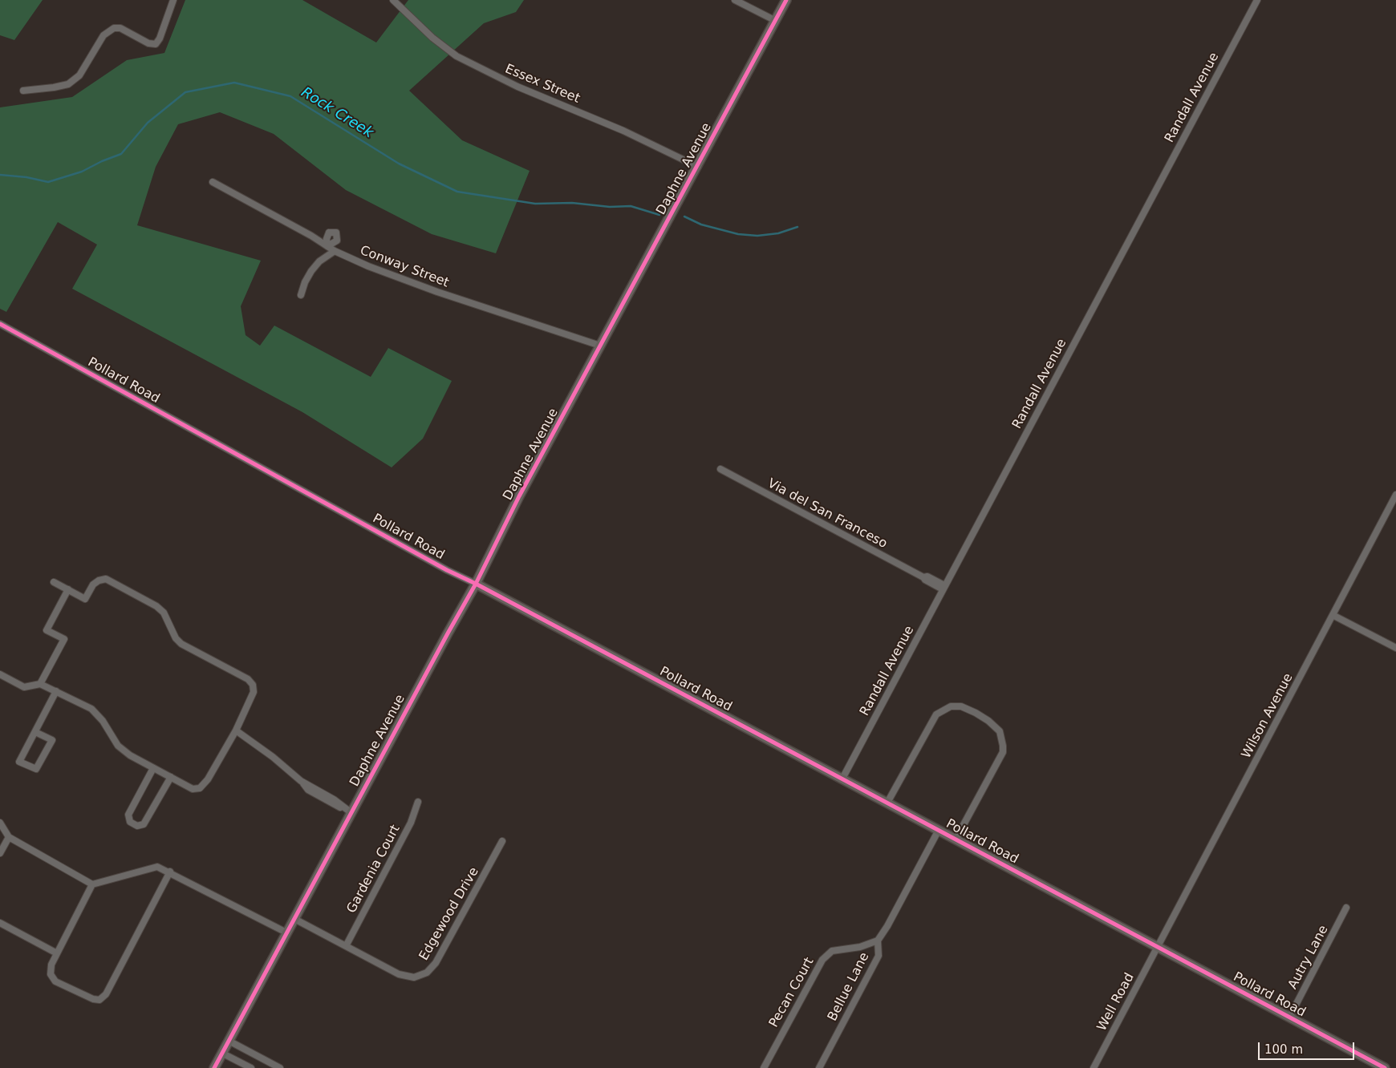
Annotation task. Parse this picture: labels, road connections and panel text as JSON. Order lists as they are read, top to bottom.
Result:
{
  "streets": {
    "street": [
      "Essex Street",
      "Randall Avenue",
      "Daphne Avenue",
      "Conway Street",
      "Pollard Road",
      "Via del San Franceso",
      "Wilson Avenue",
      "Gardenia Court",
      "Edgewood Drive",
      "Autry Lane",
      "Bellue Lane",
      "Pecan Court",
      "Well Road"
    ]
  },
  "crossings": [
    ["Essex Street", "Daphne Avenue"],
    ["Randall Avenue", "Pollard Road"],
    ["Randall Avenue", "Via del San Franceso"],
    ["Daphne Avenue", "Conway Street"],
    ["Daphne Avenue", "Pollard Road"],
    ["Daphne Avenue", "Edgewood Drive"],
    ["Pollard Road", "Wilson Avenue"],
    ["Pollard Road", "Autry Lane"],
    ["Pollard Road", "Bellue Lane"],
    ["Pollard Road", "Well Road"],
    ["Wilson Avenue", "Well Road"],
    ["Gardenia Court", "Edgewood Drive"],
    ["Bellue Lane", "Pecan Court"]
  ],
  "water": ["Rock Creek"],
  "scale_bar": "100 m"
}
